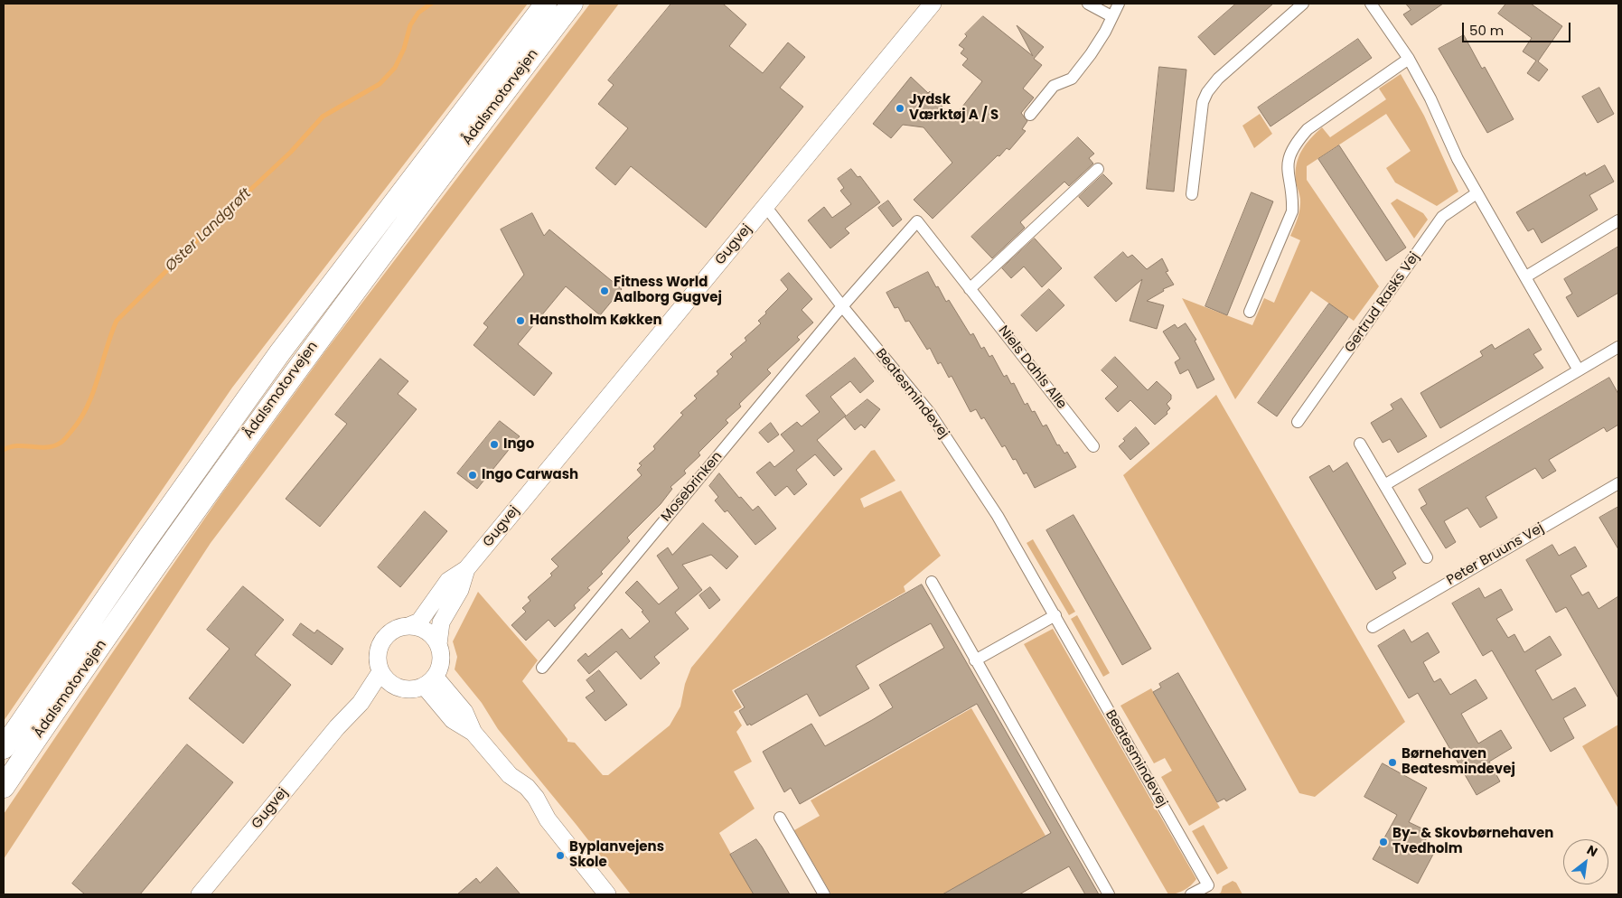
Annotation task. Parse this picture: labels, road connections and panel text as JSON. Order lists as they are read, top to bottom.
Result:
{
  "streets": {
    "highway": ["Ådalsmotorvejen"],
    "street": [
      "Gugvej",
      "Gertrud Rasks Vej",
      "Niels Dahls Alle",
      "Beatesmindevej",
      "Mosebrinken",
      "Peter Bruuns Vej"
    ]
  },
  "crossings": [
    ["Gugvej", "Beatesmindevej"],
    ["Niels Dahls Alle", "Beatesmindevej"],
    ["Niels Dahls Alle", "Mosebrinken"],
    ["Beatesmindevej", "Mosebrinken"]
  ],
  "water": ["Øster Landgrøft"],
  "places": [
    "Jydsk Værktøj A / S",
    "Fitness World Aalborg Gugvej",
    "Hanstholm Køkken",
    "Ingo",
    "Ingo Carwash",
    "Børnehaven Beatesmindevej",
    "By- & Skovbørnehaven Tvedholm",
    "Byplanvejens Skole"
  ],
  "scale_bar": "50 m",
  "north": "top right"
}
